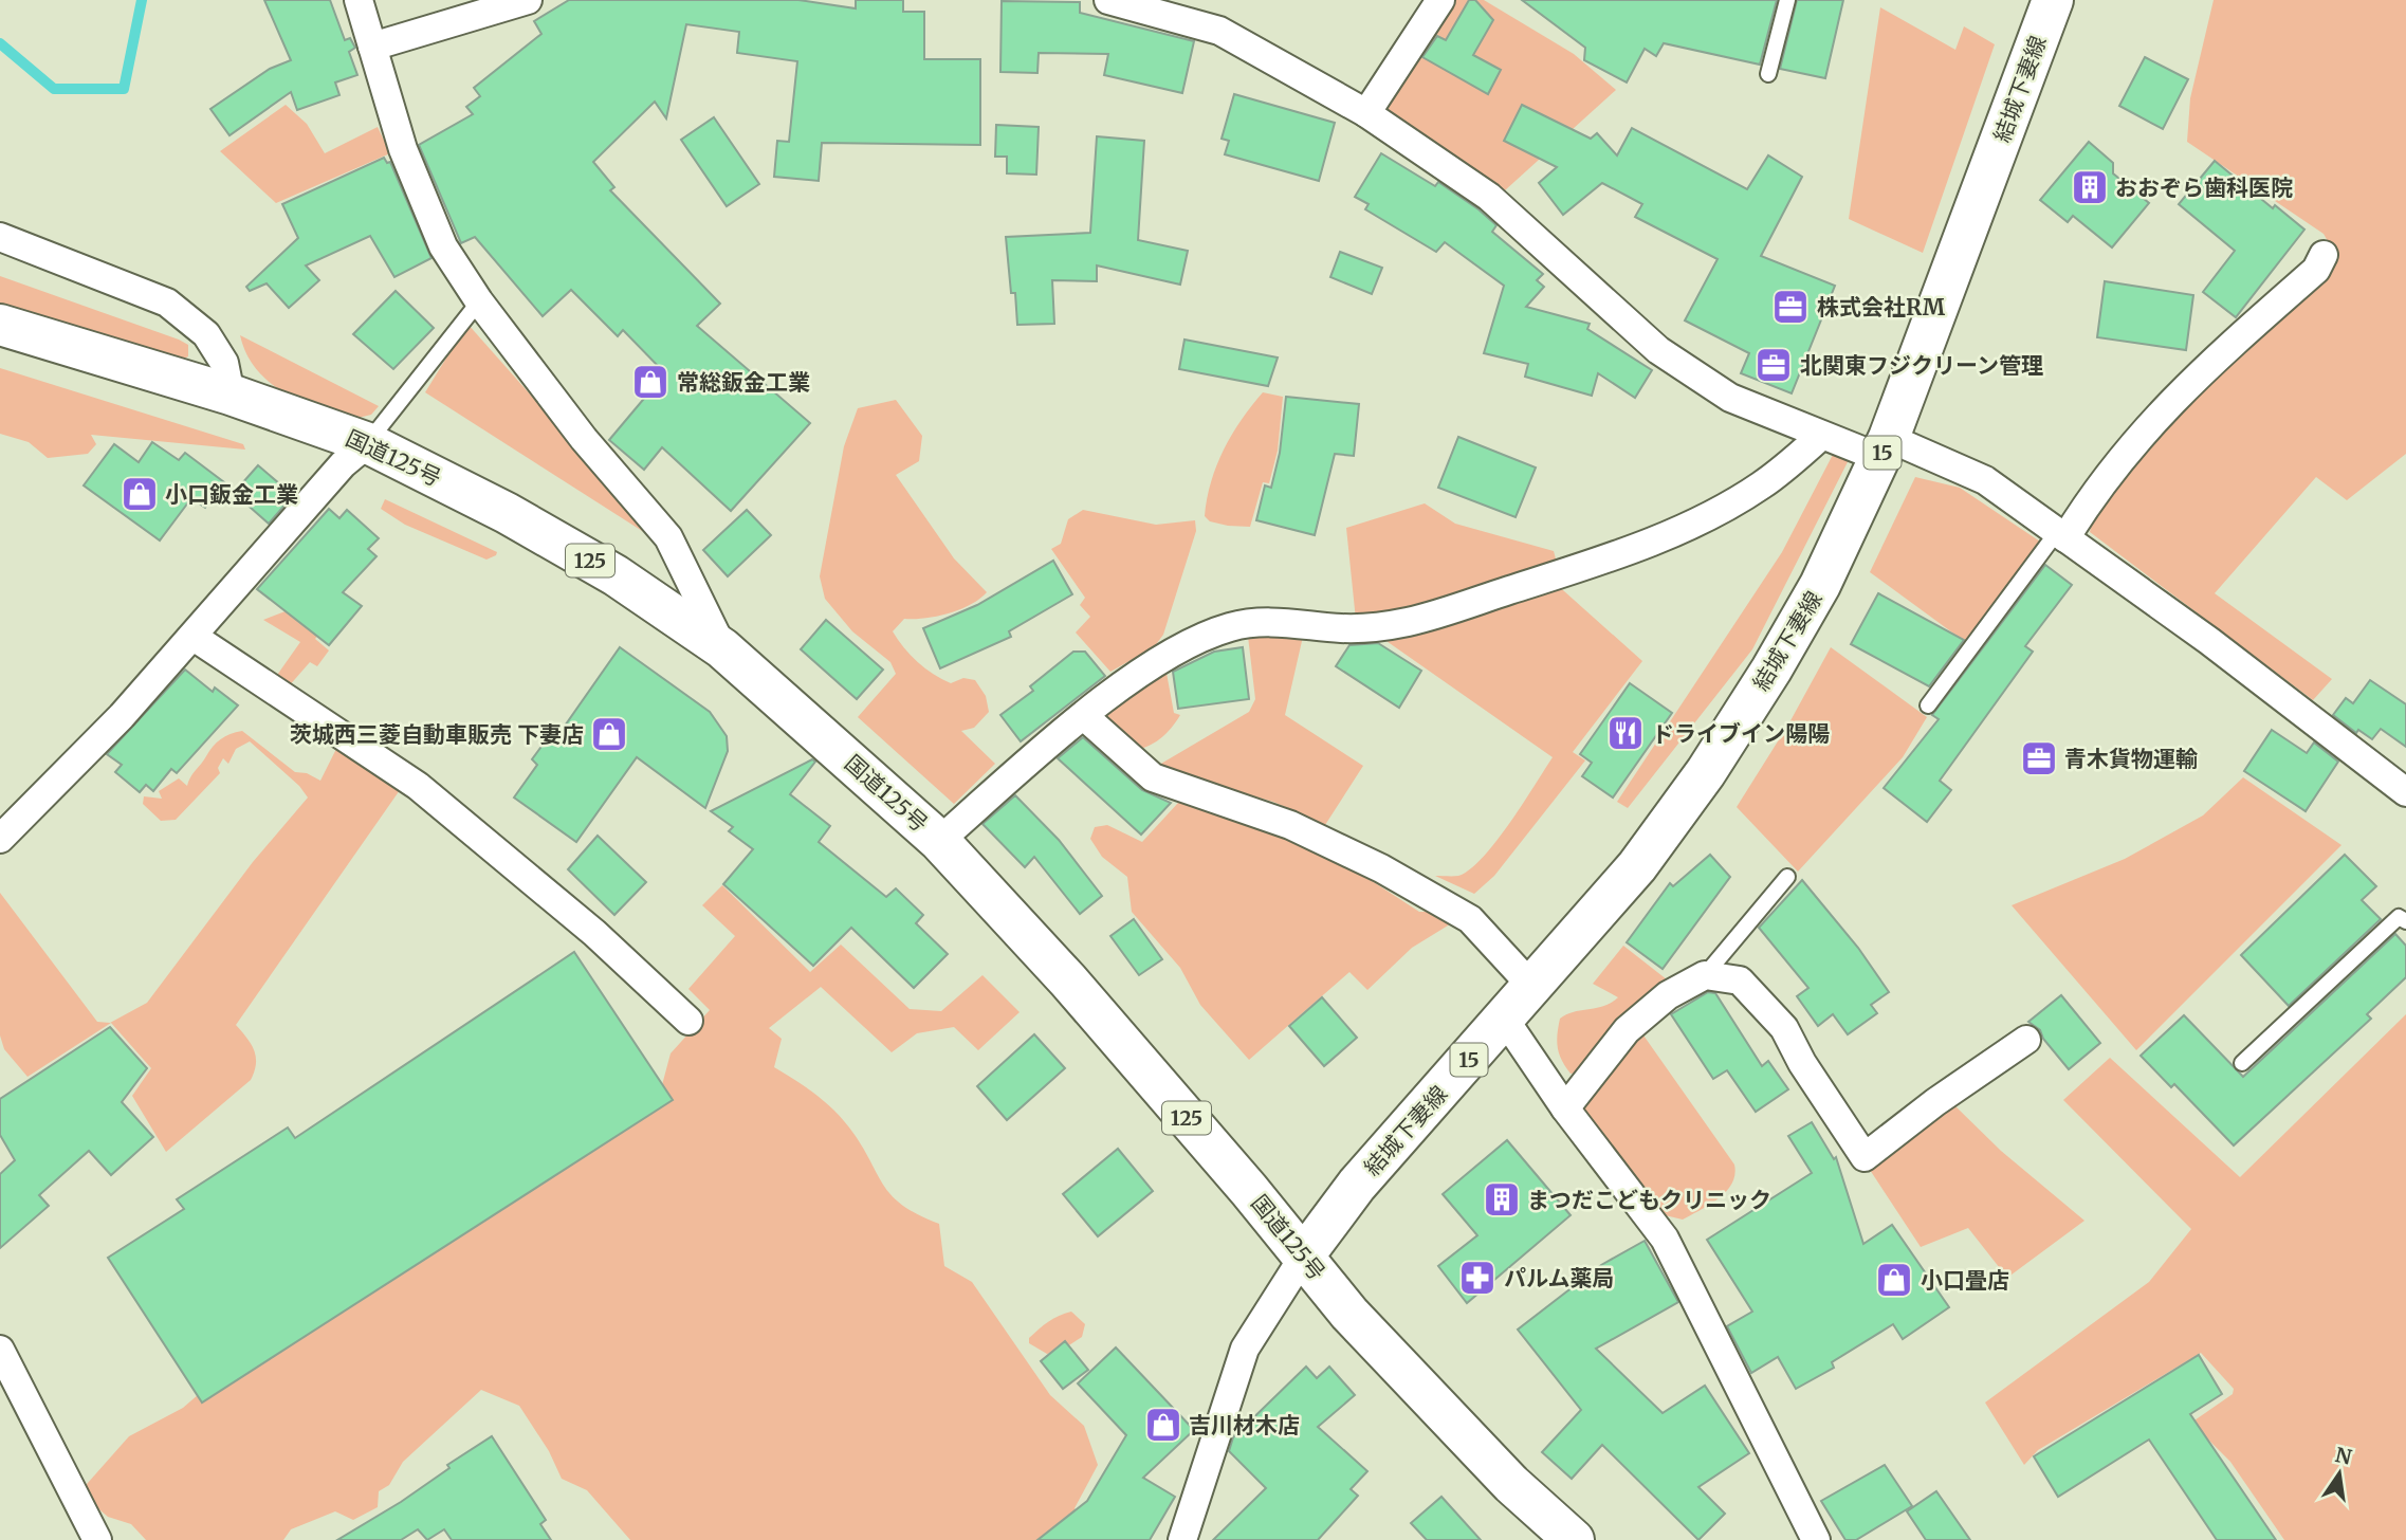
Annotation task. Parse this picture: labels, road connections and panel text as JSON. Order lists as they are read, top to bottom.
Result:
{
  "streets": {
    "main road": [
      "結城下妻線",
      "15",
      "国道125号",
      "125"
    ]
  },
  "crossings": [
    ["結城下妻線", "国道125号"]
  ],
  "places": {
    "building": ["おおぞら歯科医院", "まつだこどもクリニック"],
    "office": ["株式会社RM", "北関東フジクリーン管理", "青木貨物運輸"],
    "shop": [
      "常総鈑金工業",
      "小口鈑金工業",
      "茨城西三菱自動車販売 下妻店",
      "小口畳店",
      "吉川材木店"
    ],
    "restaurant": ["ドライブイン陽陽"],
    "pharmacy": ["パルム薬局"]
  },
  "north": "top"
}
